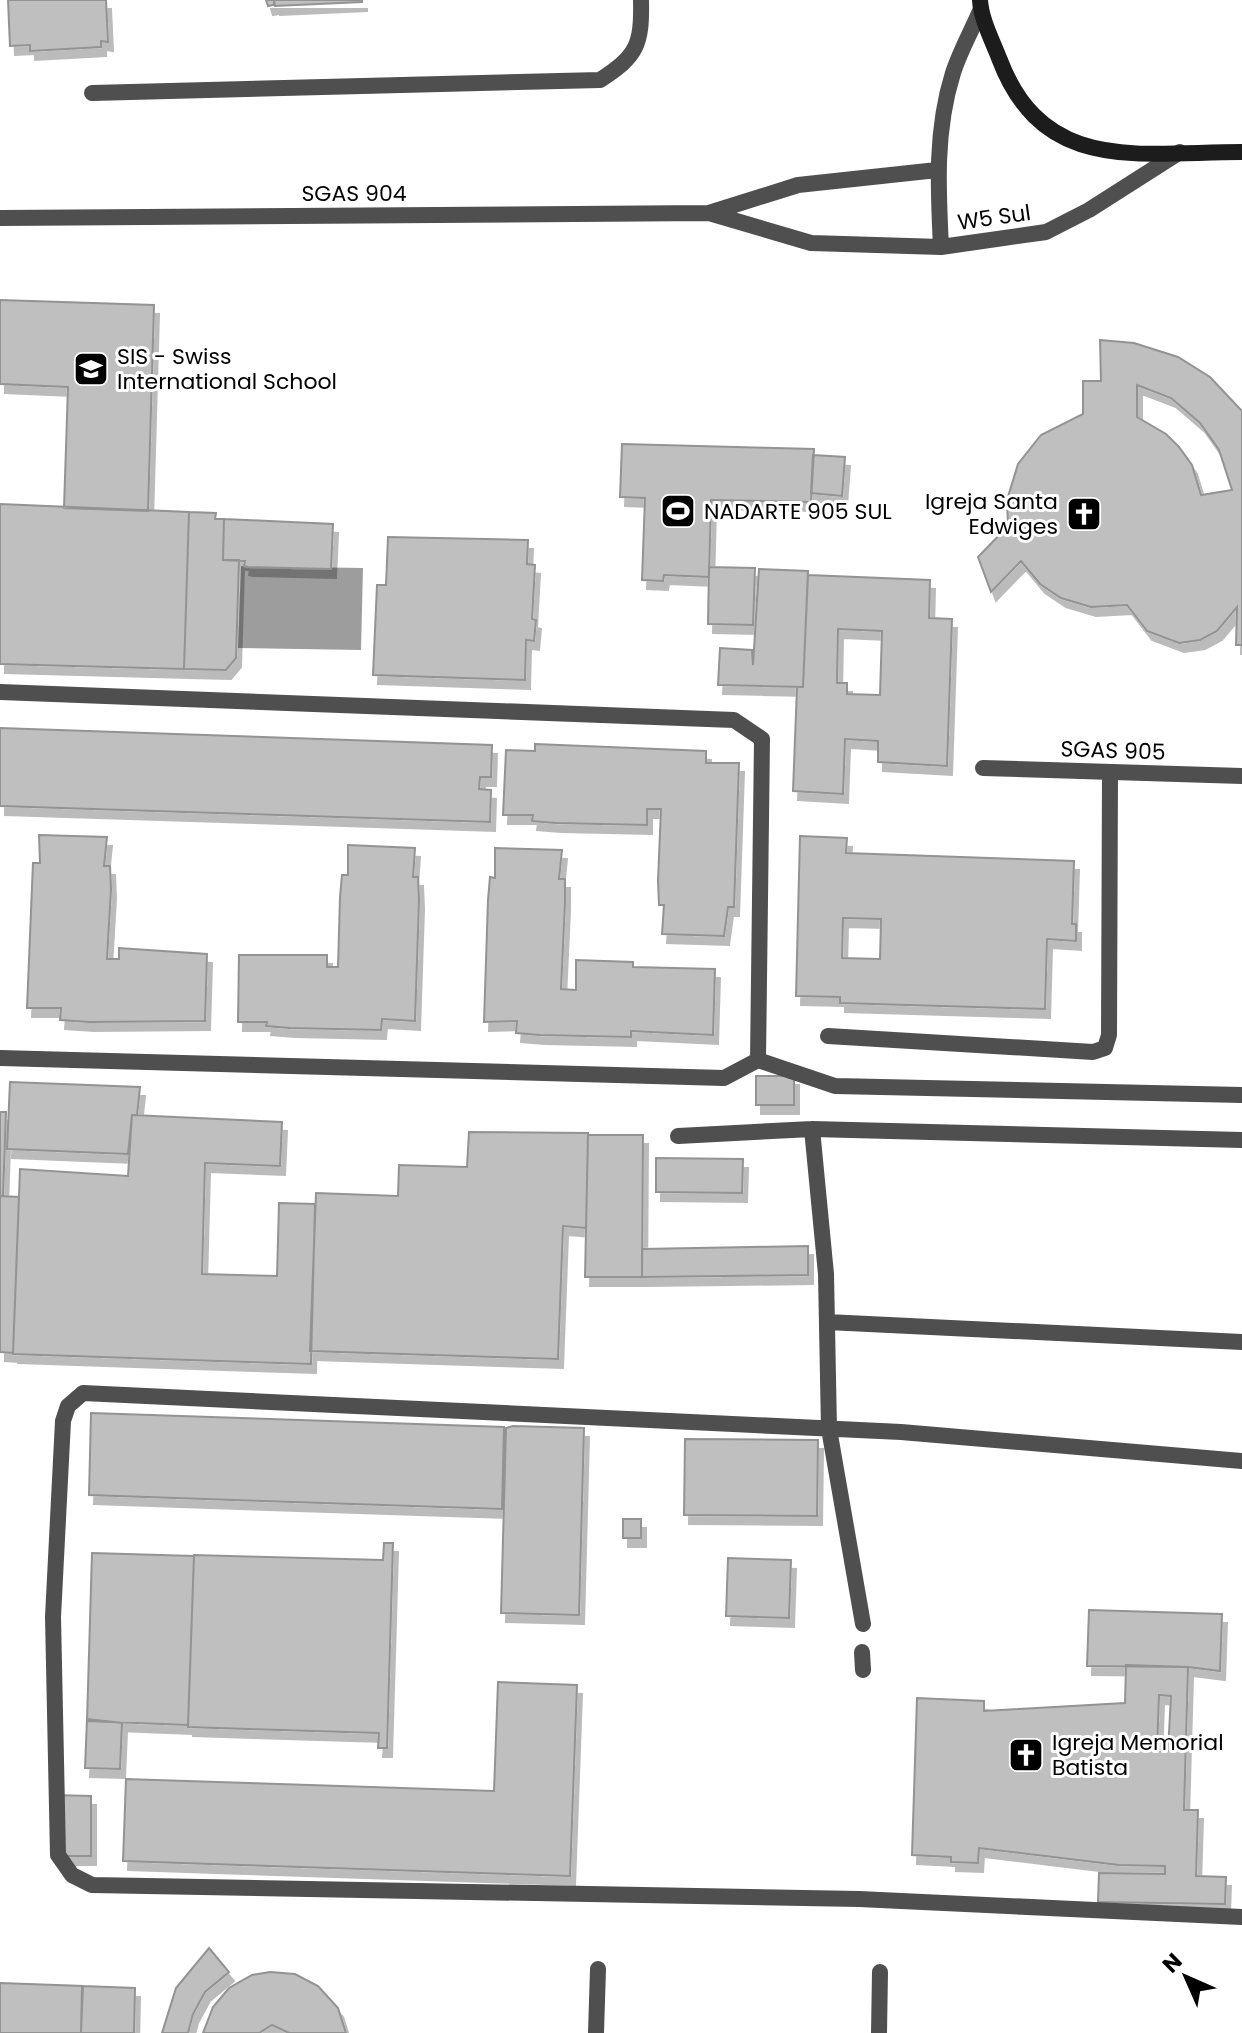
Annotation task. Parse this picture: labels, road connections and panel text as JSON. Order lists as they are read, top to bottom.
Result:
{
  "streets": {
    "main road": ["W5 Sul"],
    "street": ["SGAS 904", "SGAS 905"]
  },
  "crossings": [
    ["SGAS 904", "W5 Sul"]
  ],
  "places": {
    "school or university": ["SIS - Swiss International School"],
    "sports": ["NADARTE 905 SUL"],
    "church": ["Igreja Santa Edwiges", "Igreja Memorial Batista"]
  },
  "north": "top left"
}
